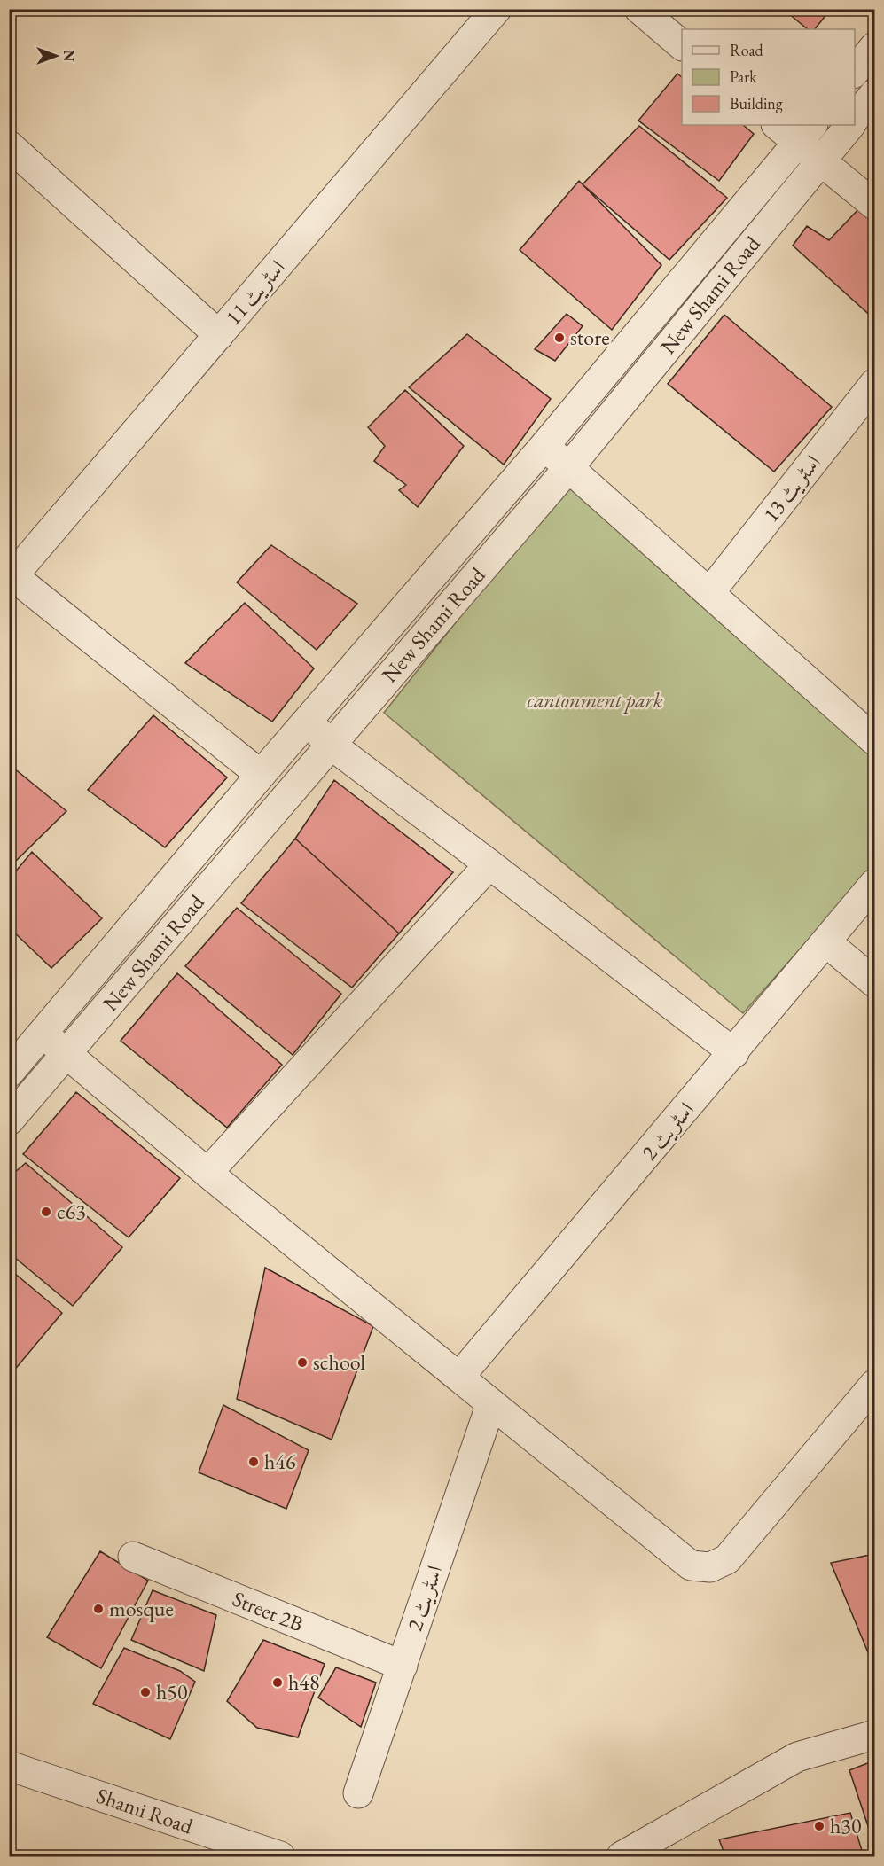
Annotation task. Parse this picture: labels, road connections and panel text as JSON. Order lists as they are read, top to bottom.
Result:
{
  "streets": {
    "street": [
      "اسٹریٹ 11",
      "New Shami Road",
      "اسٹریٹ 13",
      "اسٹریٹ 2",
      "Street 2B",
      "Shami Road"
    ]
  },
  "crossings": [
    ["اسٹریٹ 2", "Street 2B"]
  ],
  "parks": ["cantonment park"],
  "places": [
    "store",
    "c63",
    "school",
    "h46",
    "mosque",
    "h48",
    "h50",
    "h30"
  ],
  "legend": ["Road", "Park", "Building"],
  "north": "right"
}
